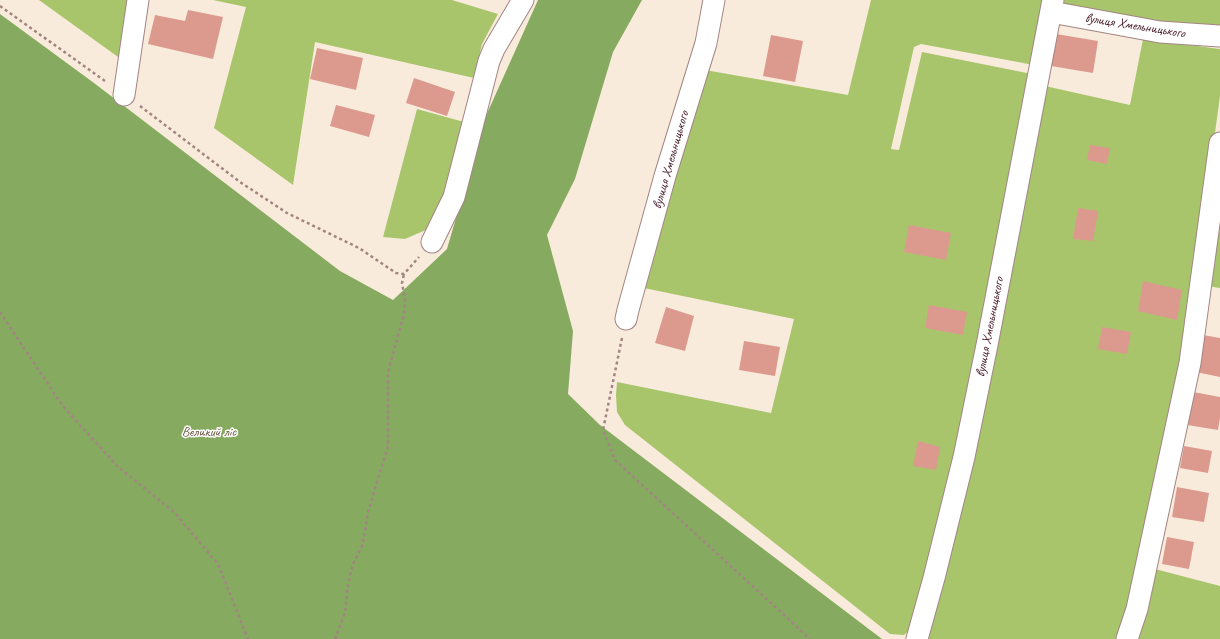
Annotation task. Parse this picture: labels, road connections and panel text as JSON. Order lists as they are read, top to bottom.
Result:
{
  "streets": {
    "street": ["вулиця Хмельницького"]
  },
  "parks": ["Великий ліс"]
}
